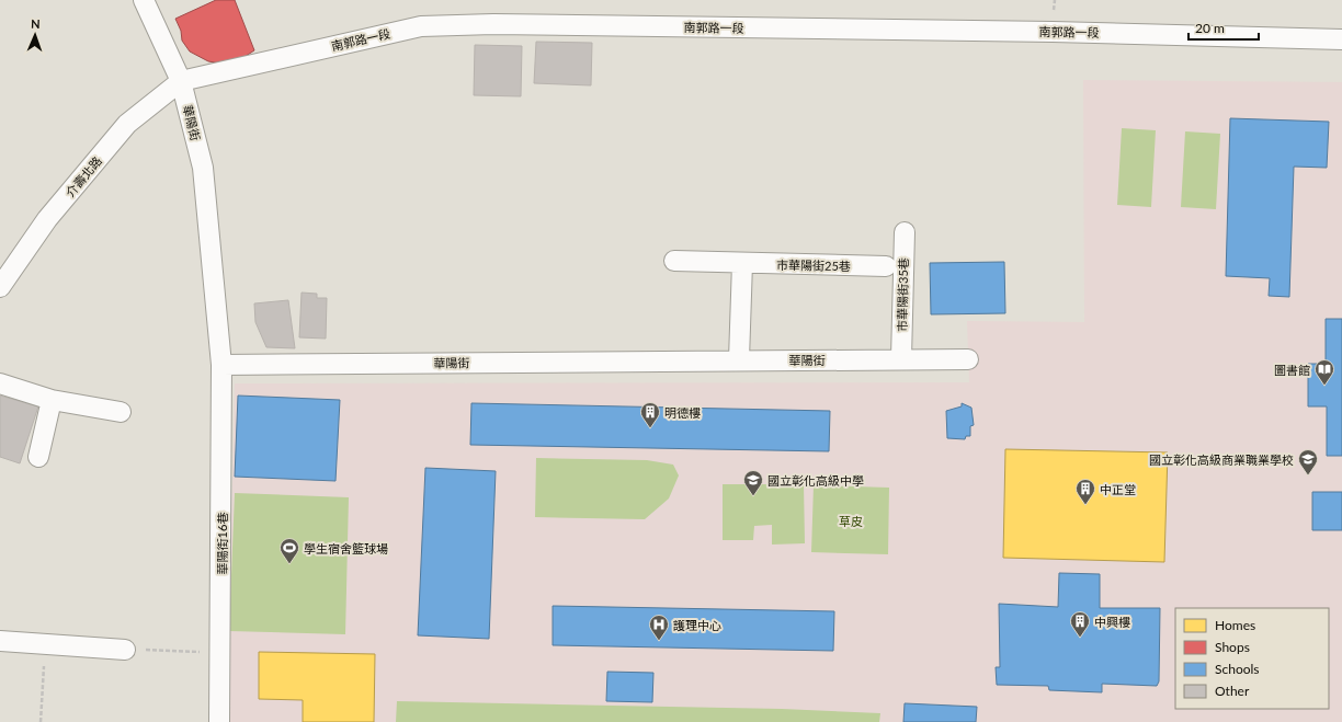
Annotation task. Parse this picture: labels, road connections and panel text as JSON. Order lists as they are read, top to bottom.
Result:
{
  "streets": {
    "street": [
      "南郭路一段",
      "華陽街",
      "介壽北路",
      "市華陽街25巷",
      "市華陽街35巷",
      "華陽街16巷"
    ]
  },
  "crossings": [
    ["南郭路一段", "華陽街"],
    ["南郭路一段", "介壽北路"],
    ["華陽街", "介壽北路"],
    ["華陽街", "市華陽街35巷"],
    ["華陽街", "華陽街16巷"]
  ],
  "parks": ["草皮"],
  "places": {
    "library": ["圖書館"],
    "building": ["明德樓", "中正堂", "中興樓"],
    "school or university": ["國立彰化高級商業職業學校", "國立彰化高級中學"],
    "sports": ["學生宿舍籃球場"],
    "hospital": ["護理中心"]
  },
  "legend": [
    "Homes",
    "Shops",
    "Schools",
    "Other"
  ],
  "scale_bar": "20 m",
  "north": "top"
}
